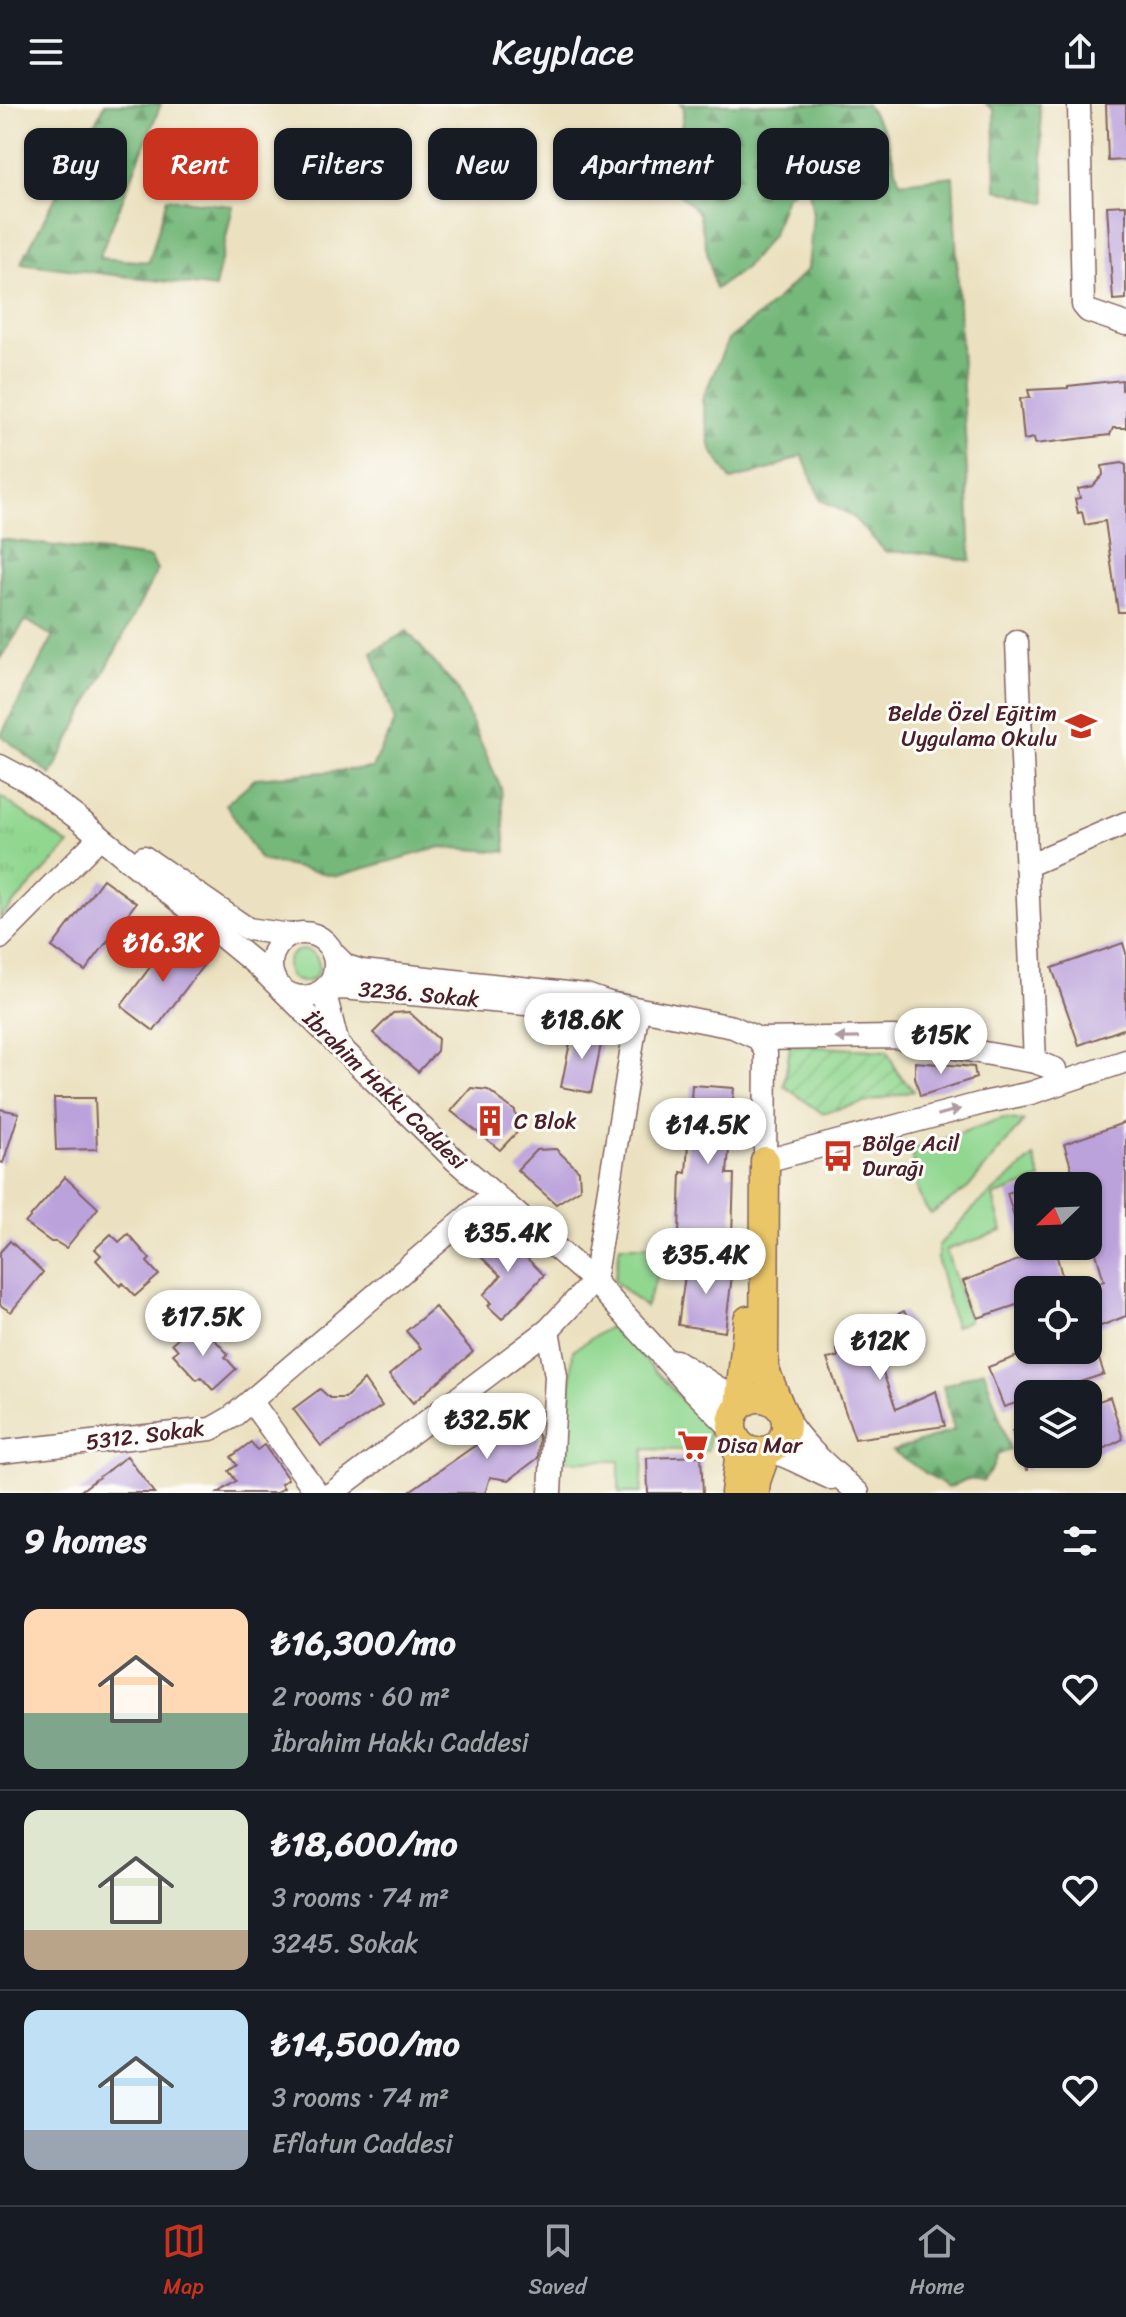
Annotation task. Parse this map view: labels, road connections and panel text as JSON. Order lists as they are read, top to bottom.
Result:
{
  "streets": {
    "street": ["3236. Sokak", "İbrahim Hakkı Caddesi", "5312. Sokak"]
  },
  "crossings": [
    ["3236. Sokak", "İbrahim Hakkı Caddesi"],
    ["İbrahim Hakkı Caddesi", "5312. Sokak"]
  ],
  "places": {
    "school or university": ["Belde Özel Eğitim Uygulama Okulu"],
    "building": ["C Blok"],
    "bus stop": ["Bölge Acil Durağı"],
    "supermarket": ["Disa Mar"]
  },
  "north": "bottom left",
  "page": {
    "header": "Keyplace",
    "chip": [
      "Buy",
      "Rent",
      "Filters",
      "New",
      "Apartment",
      "House"
    ],
    "price": [
      "₺16.3K",
      "₺18.6K",
      "₺15K",
      "₺14.5K",
      "₺35.4K",
      "₺35.4K",
      "₺17.5K",
      "₺12K",
      "₺32.5K"
    ],
    "heading": "9 homes",
    "list": [
      {
        "name": "₺16,300/mo",
        "note": "2 rooms · 60 m² · İbrahim Hakkı Caddesi"
      },
      {
        "name": "₺18,600/mo",
        "note": "3 rooms · 74 m² · 3245. Sokak"
      },
      {
        "name": "₺14,500/mo",
        "note": "3 rooms · 74 m² · Eflatun Caddesi"
      }
    ],
    "tabs": ["Map", "Saved", "Home"]
  }
}
